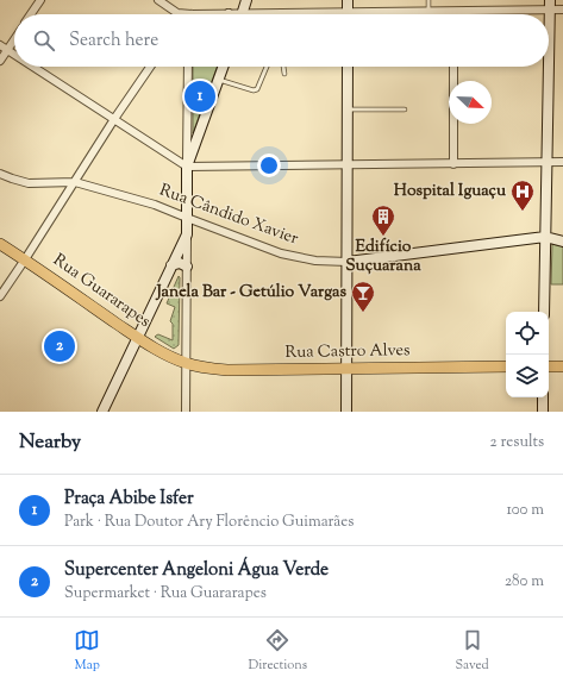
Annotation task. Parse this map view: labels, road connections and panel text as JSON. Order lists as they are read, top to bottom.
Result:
{
  "streets": {
    "main road": ["Rua Cândido Xavier", "Rua Guararapes", "Rua Castro Alves"]
  },
  "crossings": [
    ["Rua Guararapes", "Rua Castro Alves"]
  ],
  "places": {
    "hospital": ["Hospital Iguaçu"],
    "building": ["Edifício Suçuarana"],
    "bar": ["Janela Bar - Getúlio Vargas"]
  },
  "north": "bottom right",
  "page": {
    "search": "Search here",
    "pins": ["1", "2"],
    "heading": ["Nearby", "2 results"],
    "list": [
      {
        "mark": "1",
        "name": "Praça Abibe Isfer",
        "note": "Park · Rua Doutor Ary Florêncio Guimarães",
        "value": "100 m"
      },
      {
        "mark": "2",
        "name": "Supercenter Angeloni Água Verde",
        "note": "Supermarket · Rua Guararapes",
        "value": "280 m"
      }
    ],
    "nav": ["Map", "Directions", "Saved"]
  }
}
